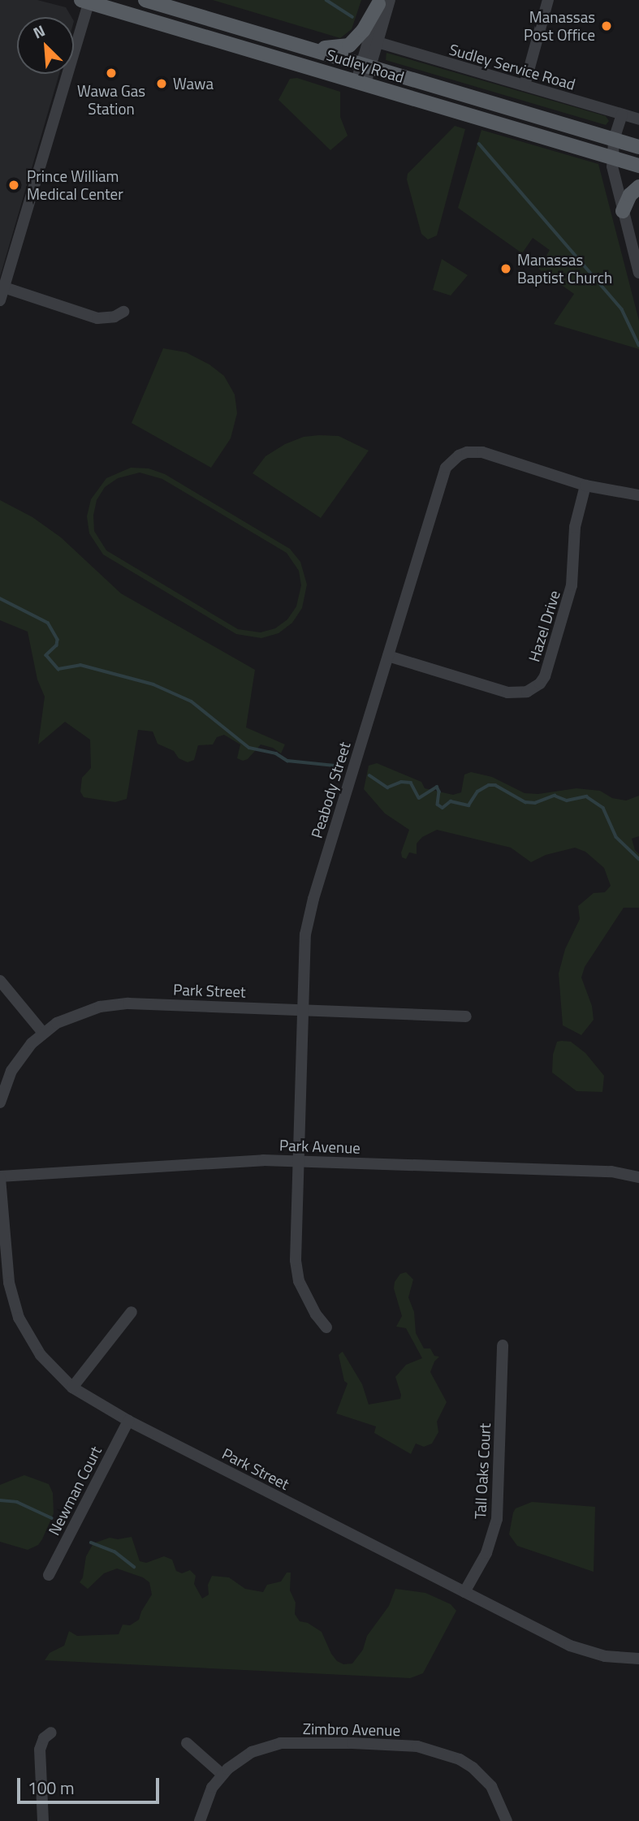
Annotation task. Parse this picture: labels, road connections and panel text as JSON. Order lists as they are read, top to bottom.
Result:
{
  "streets": {
    "main road": ["Sudley Road"],
    "street": [
      "Sudley Service Road",
      "Hazel Drive",
      "Peabody Street",
      "Park Street",
      "Park Avenue",
      "Tall Oaks Court",
      "Newman Court",
      "Zimbro Avenue"
    ]
  },
  "crossings": [
    ["Hazel Drive", "Peabody Street"],
    ["Peabody Street", "Park Street"],
    ["Peabody Street", "Park Avenue"],
    ["Park Street", "Park Avenue"],
    ["Park Street", "Tall Oaks Court"],
    ["Park Street", "Newman Court"]
  ],
  "places": [
    "Manassas Post Office",
    "Wawa Gas Station",
    "Wawa",
    "Prince William Medical Center",
    "Manassas Baptist Church"
  ],
  "scale_bar": "100 m",
  "north": "top left"
}
